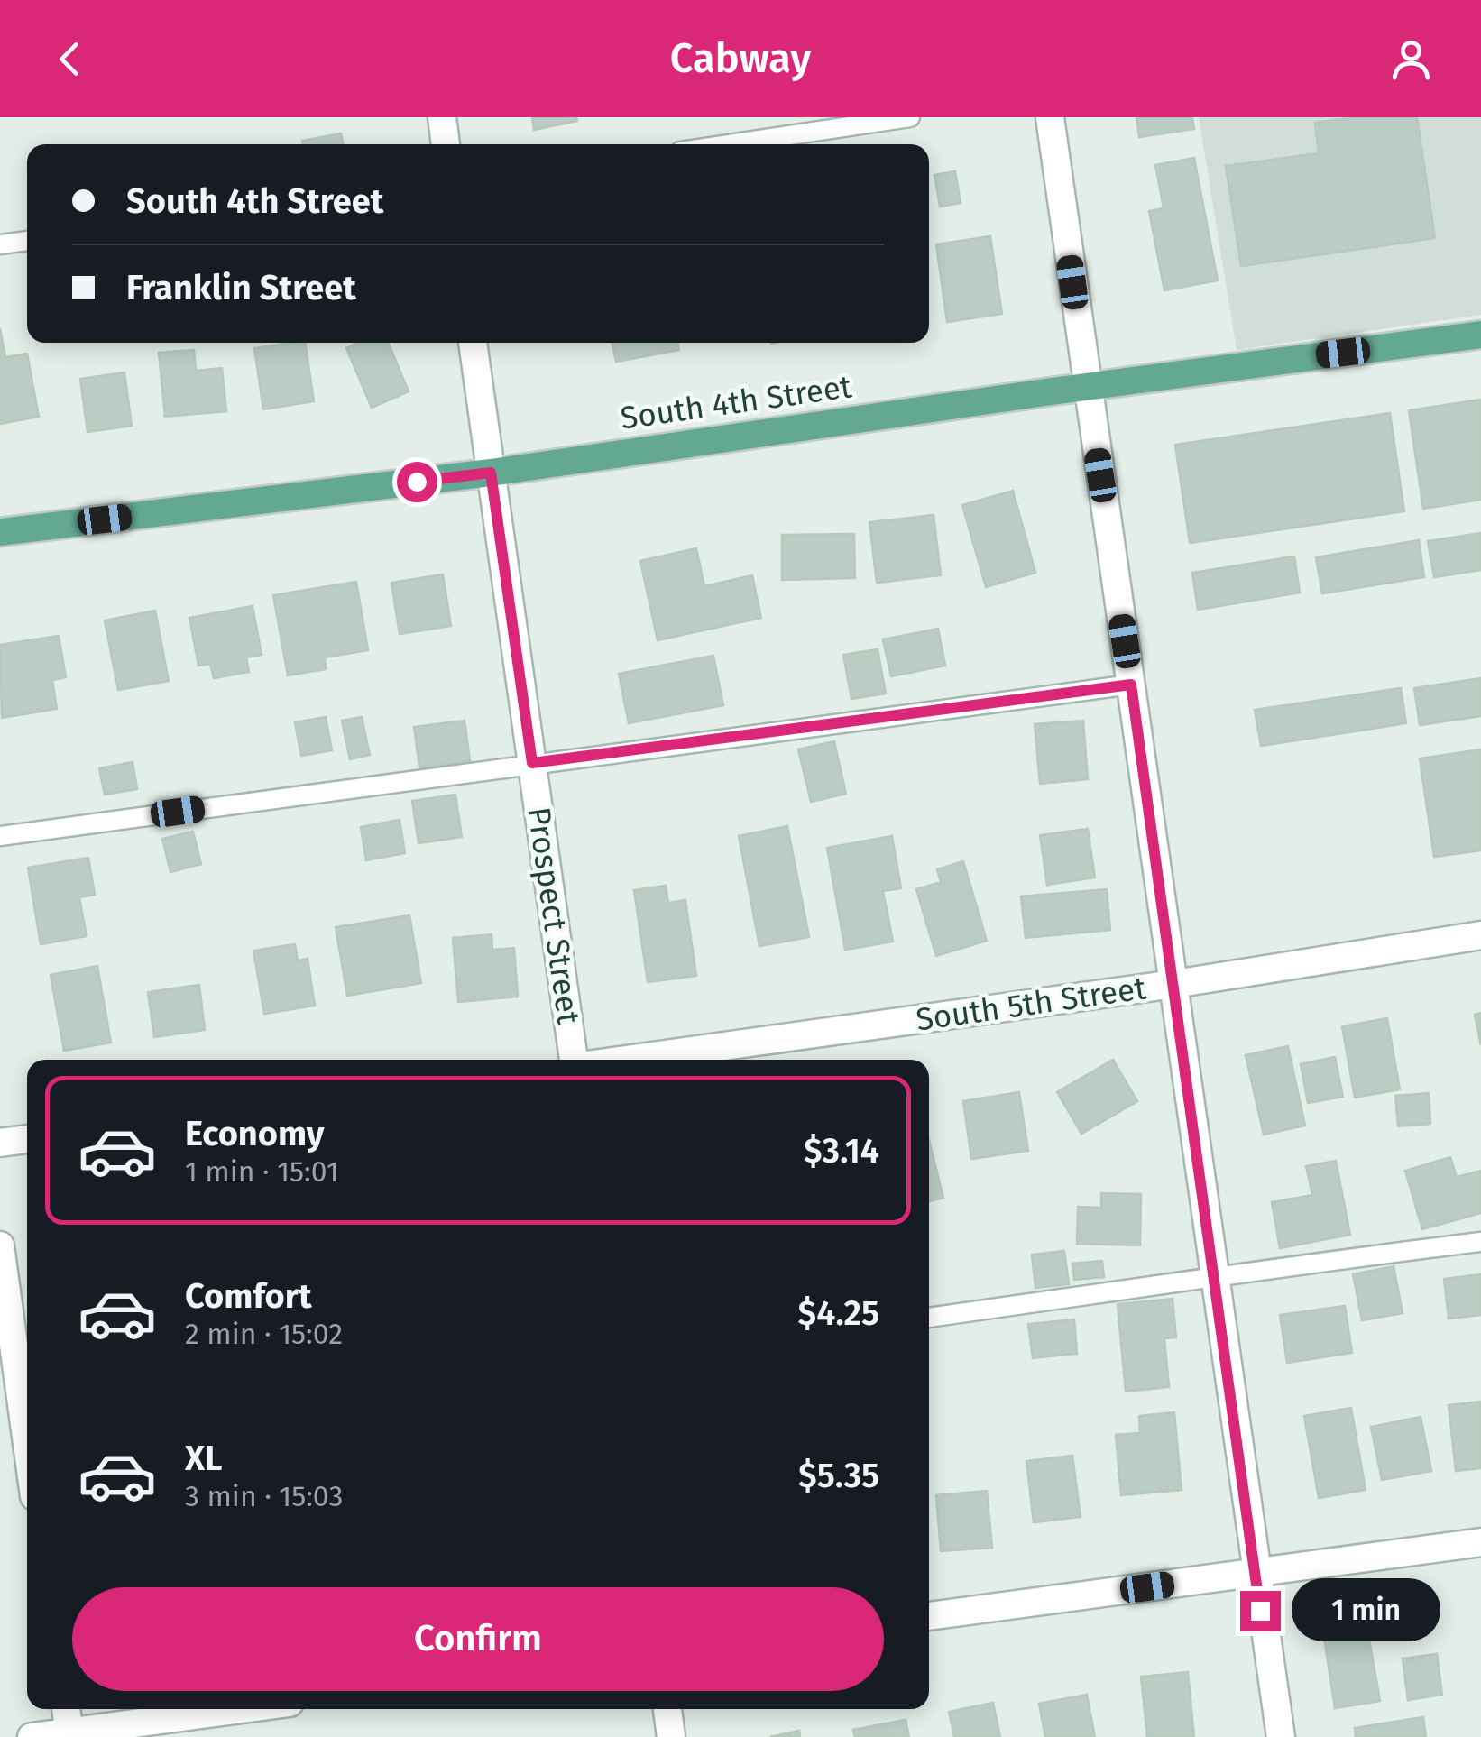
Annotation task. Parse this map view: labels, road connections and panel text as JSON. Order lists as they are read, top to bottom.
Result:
{
  "streets": {
    "main road": ["South 4th Street"],
    "street": ["Prospect Street", "South 5th Street"]
  },
  "crossings": [
    ["South 4th Street", "Prospect Street"]
  ],
  "page": {
    "header": "Cabway",
    "banner": ["South 4th Street", "Franklin Street"],
    "list": [
      {
        "name": "Economy",
        "note": "1 min · 15:01",
        "value": "$3.14"
      },
      {
        "name": "Comfort",
        "note": "2 min · 15:02",
        "value": "$4.25"
      },
      {
        "name": "XL",
        "note": "3 min · 15:03",
        "value": "$5.35"
      }
    ],
    "buttons": "Confirm",
    "bubble": "1 min"
  }
}
